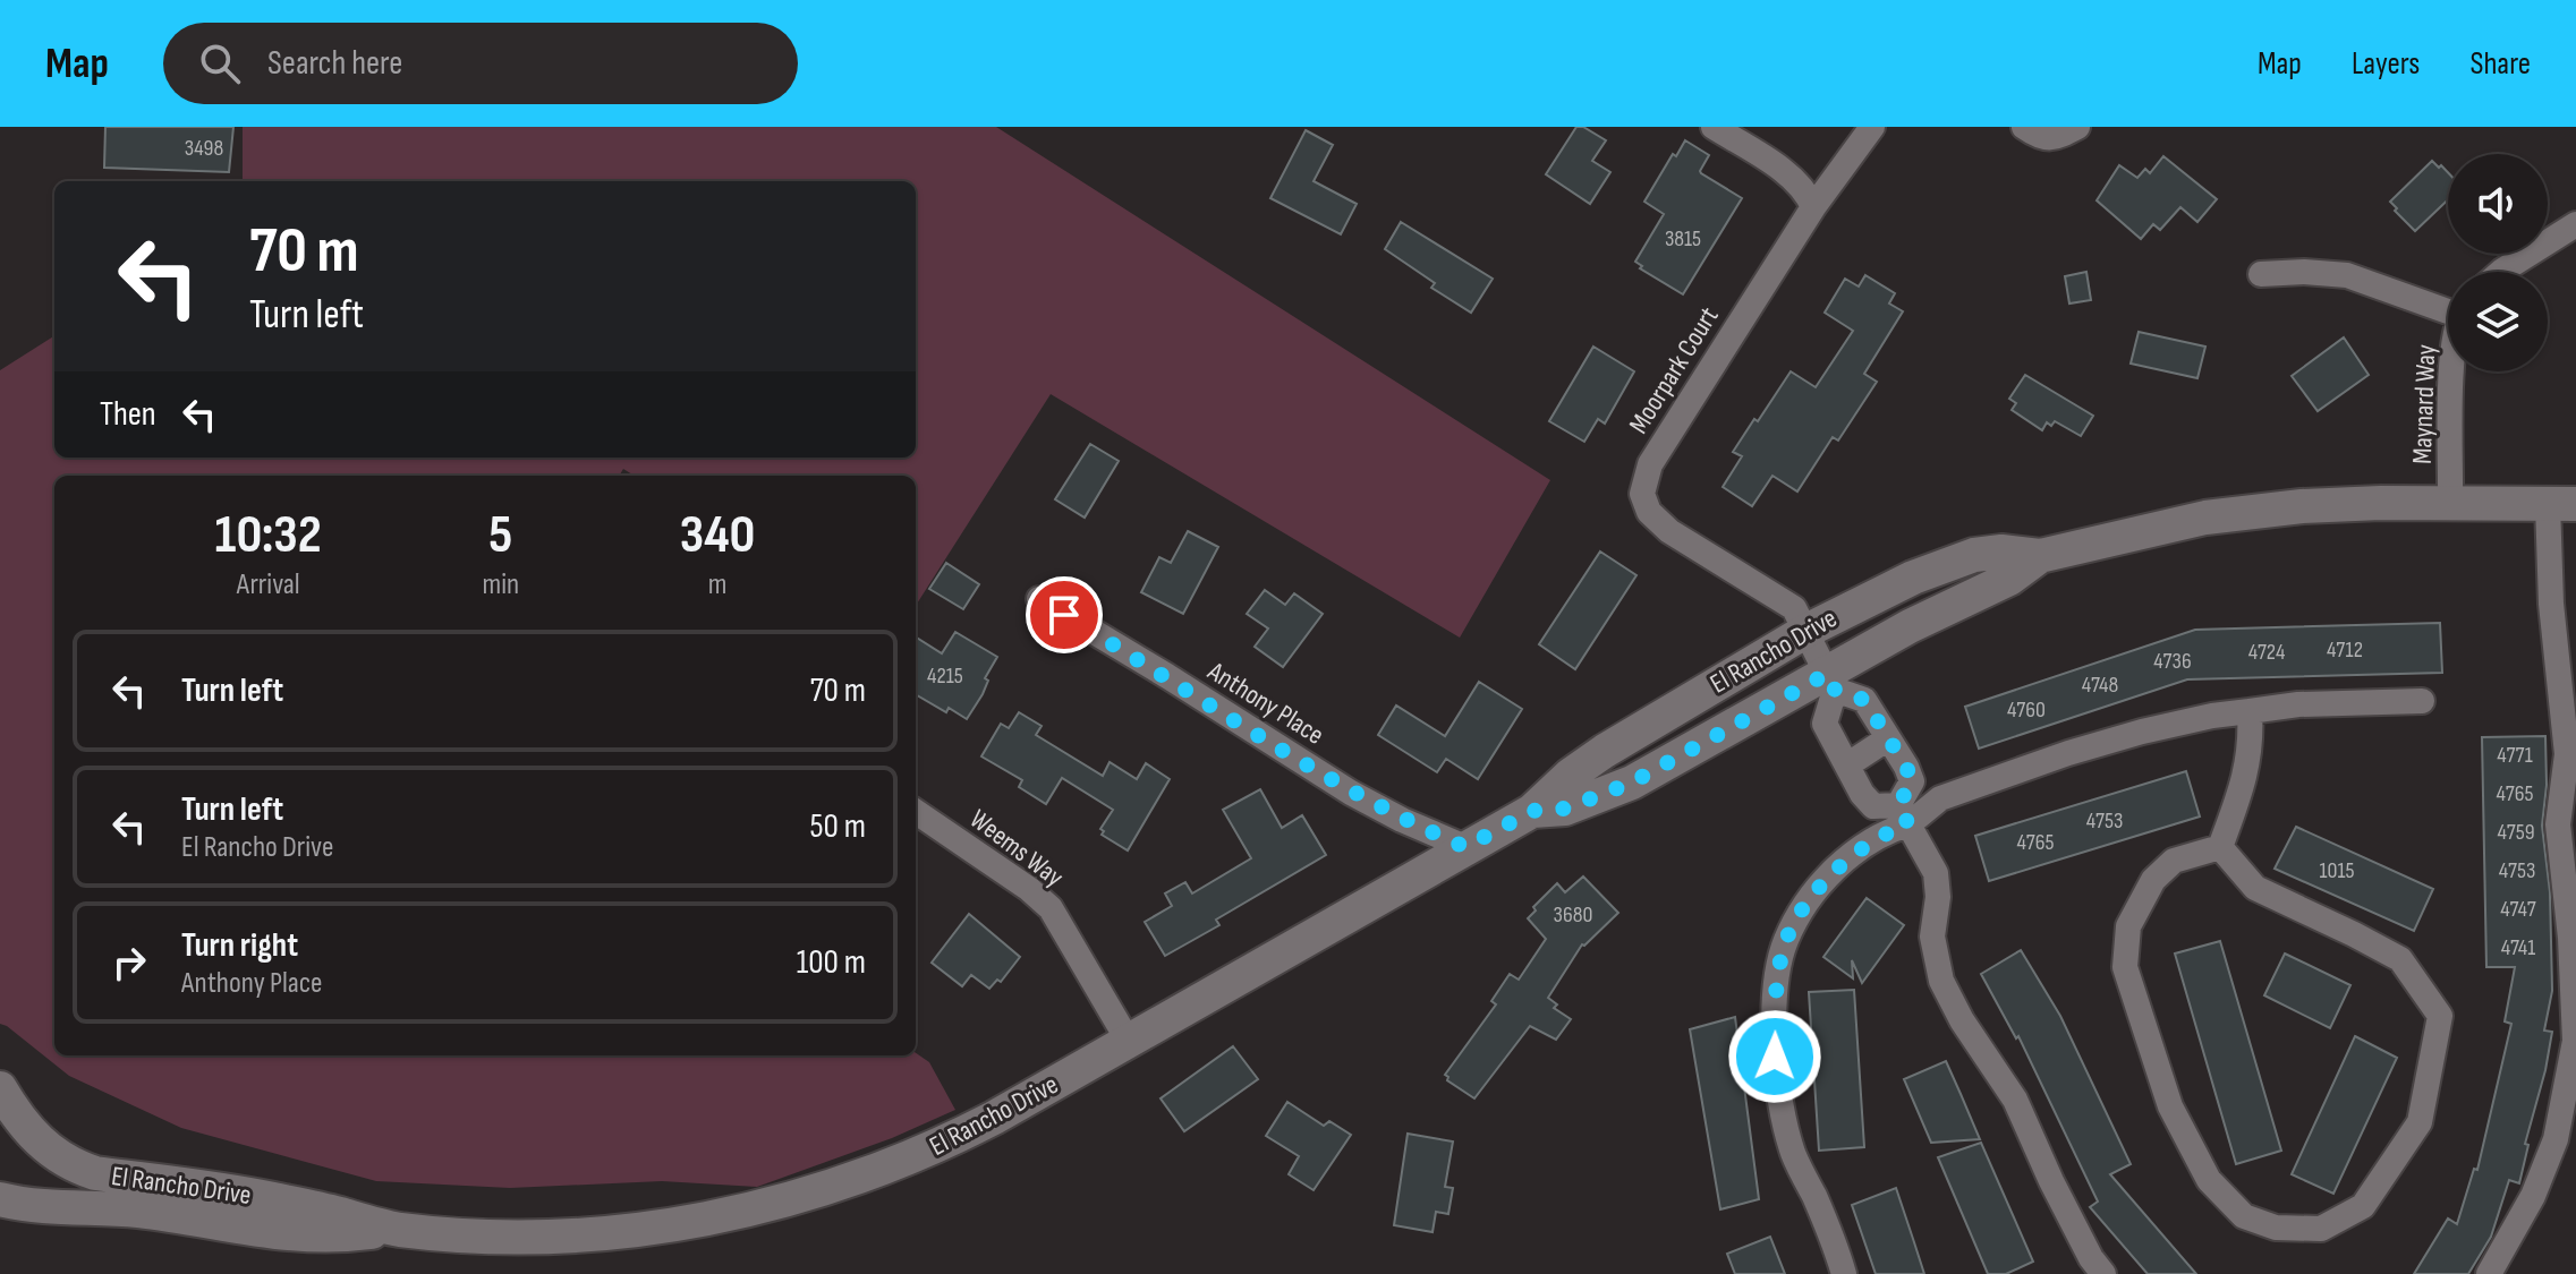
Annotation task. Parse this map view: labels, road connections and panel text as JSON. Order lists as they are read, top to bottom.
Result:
{
  "streets": {
    "main road": ["El Rancho Drive"],
    "street": [
      "Moorpark Court",
      "Maynard Way",
      "Anthony Place",
      "Weems Way"
    ]
  },
  "crossings": [
    ["Moorpark Court", "El Rancho Drive"],
    ["Maynard Way", "El Rancho Drive"],
    ["El Rancho Drive", "Anthony Place"],
    ["El Rancho Drive", "Weems Way"]
  ],
  "house_numbers": [
    "3498",
    "3815",
    "4712",
    "4724",
    "4736",
    "4215",
    "4748",
    "4760",
    "4771",
    "4765",
    "4753",
    "4759",
    "4765",
    "1015",
    "4753",
    "4747",
    "3680",
    "4741"
  ],
  "page": {
    "header": "Map",
    "search": "Search here",
    "nav": ["Map", "Layers", "Share"],
    "turn": ["70 m", "Turn left"],
    "then": "Then",
    "eta": [
      "10:32",
      "Arrival",
      "5",
      "min",
      "340",
      "m"
    ],
    "list": [
      {
        "name": "Turn left",
        "value": "70 m"
      },
      {
        "name": "Turn left",
        "note": "El Rancho Drive",
        "value": "50 m"
      },
      {
        "name": "Turn right",
        "note": "Anthony Place",
        "value": "100 m"
      }
    ]
  }
}
